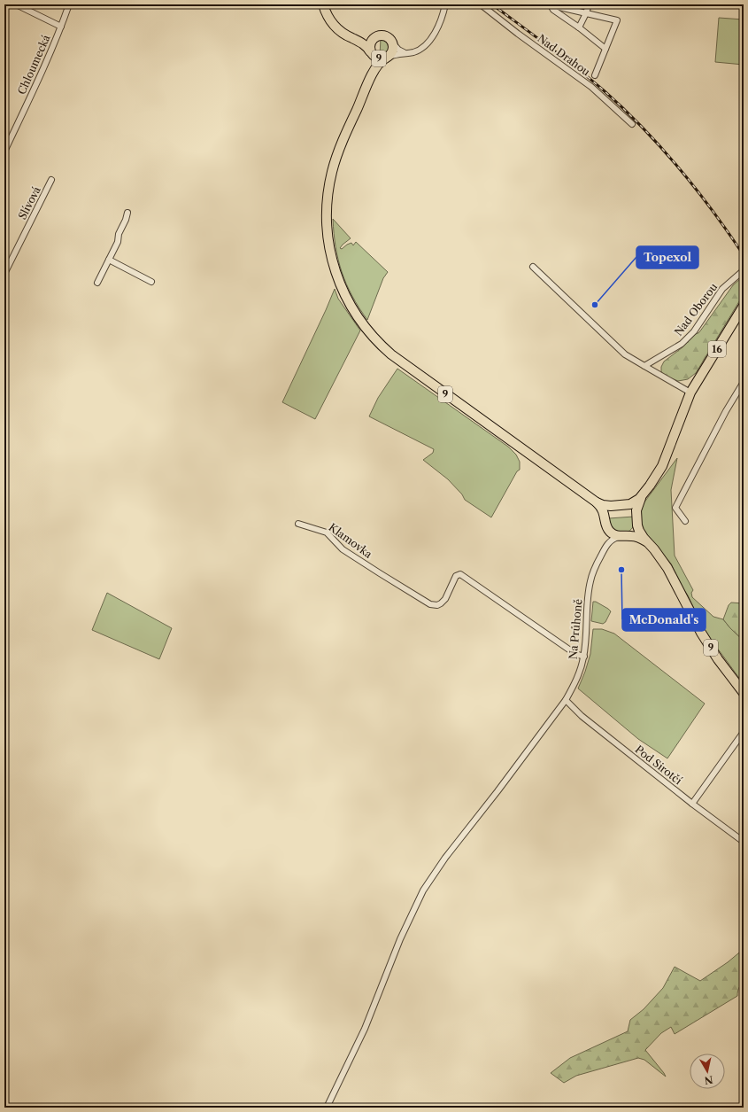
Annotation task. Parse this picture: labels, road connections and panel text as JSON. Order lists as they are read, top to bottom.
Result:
{
  "streets": {
    "main road": ["9", "16"],
    "street": [
      "Nad Drahou",
      "Chloumecká",
      "Slívová",
      "Nad Oborou",
      "Klamovka",
      "Na Průhoně",
      "Pod Sirotčí"
    ]
  },
  "crossings": [
    ["9", "16"],
    ["9", "Na Průhoně"],
    ["16", "Na Průhoně"],
    ["Klamovka", "Na Průhoně"],
    ["Na Průhoně", "Pod Sirotčí"]
  ],
  "places": ["Topexol", "McDonald's"],
  "north": "bottom"
}
